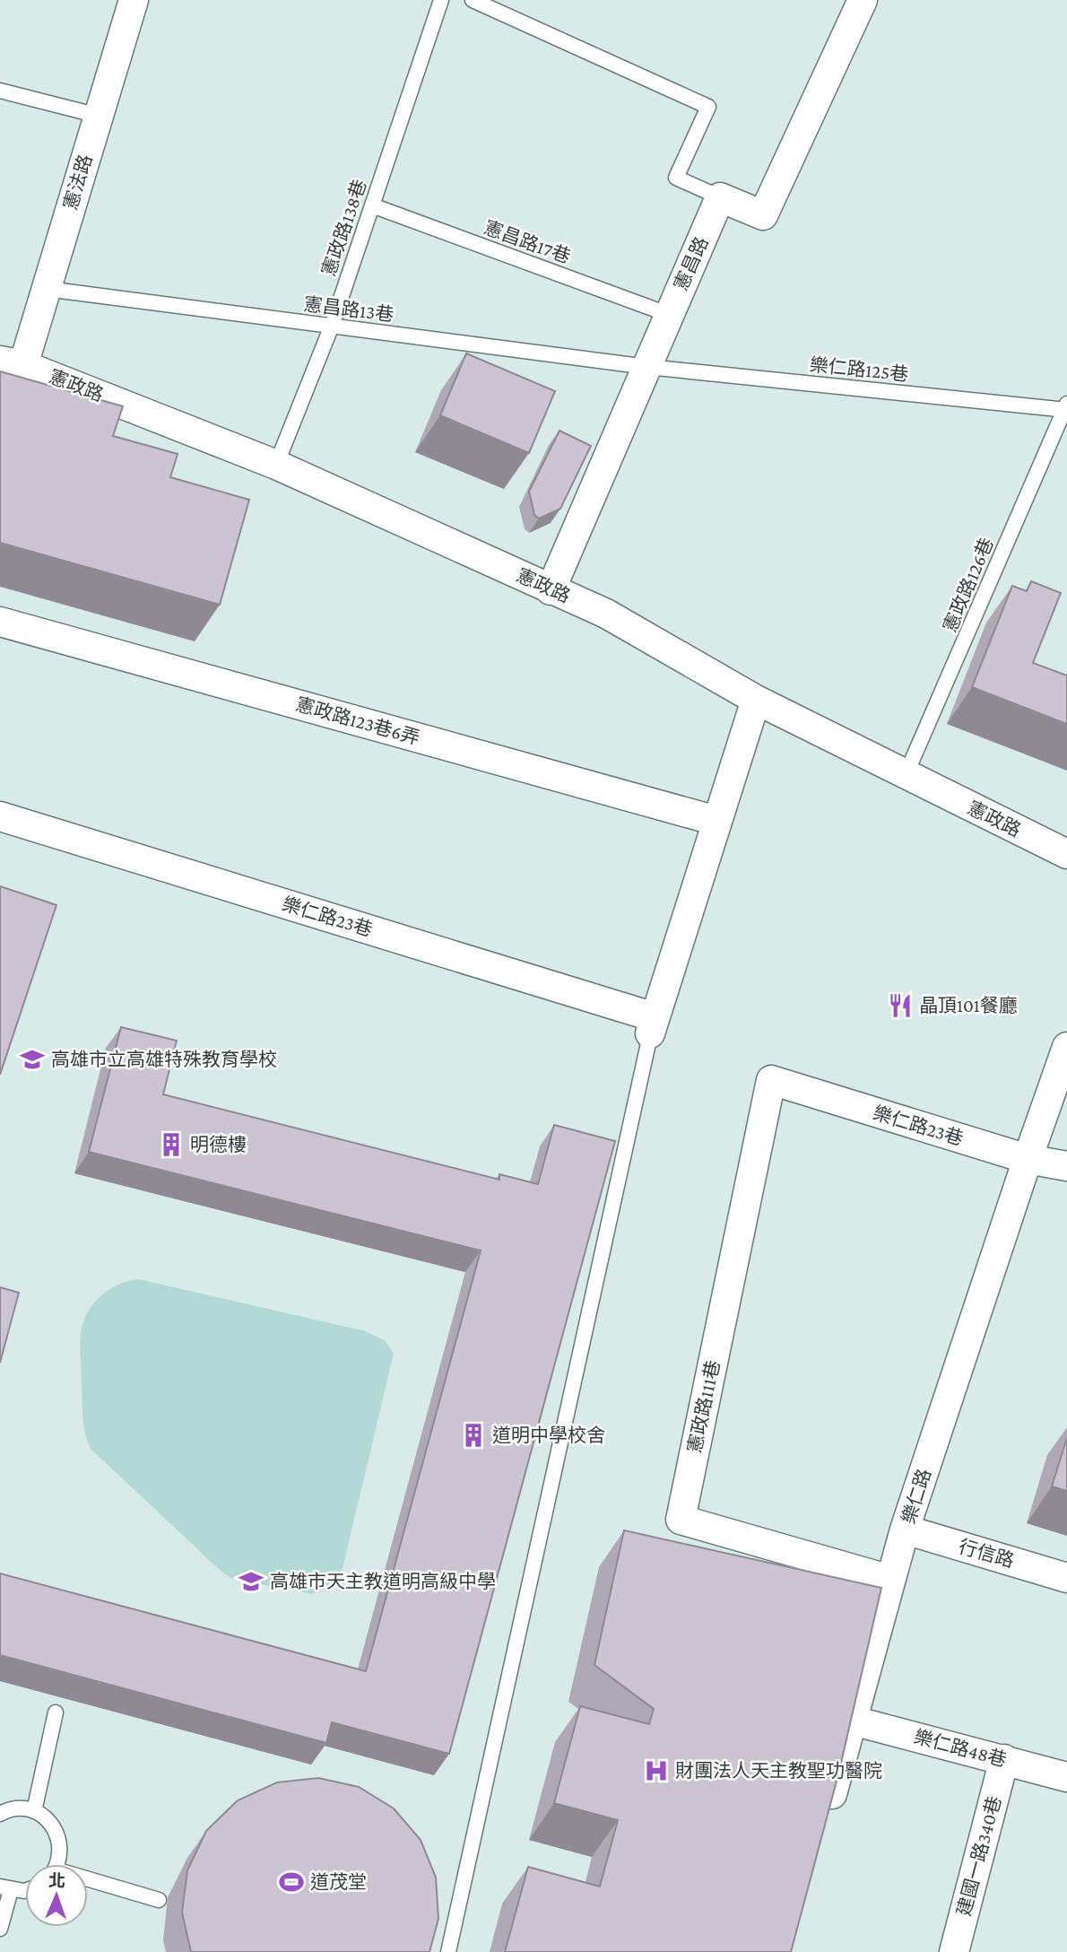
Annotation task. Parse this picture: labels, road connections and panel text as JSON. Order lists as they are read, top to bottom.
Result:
{
  "streets": {
    "street": [
      "憲法路",
      "憲昌路",
      "憲政路",
      "憲政路123巷6弄",
      "樂仁路23巷",
      "憲政路111巷",
      "樂仁路",
      "行信路",
      "樂仁路48巷",
      "建國一路340巷"
    ],
    "lane": [
      "憲政路138巷",
      "憲昌路17巷",
      "憲昌路13巷",
      "樂仁路125巷",
      "憲政路126巷"
    ]
  },
  "crossings": [
    ["憲法路", "憲昌路13巷"],
    ["憲法路", "憲政路"],
    ["憲政路138巷", "憲昌路17巷"],
    ["憲政路138巷", "憲昌路13巷"],
    ["憲政路138巷", "憲政路"],
    ["憲昌路17巷", "憲昌路"],
    ["憲昌路", "憲昌路13巷"],
    ["憲昌路", "樂仁路125巷"],
    ["憲昌路", "憲政路"],
    ["憲昌路13巷", "樂仁路125巷"],
    ["樂仁路125巷", "憲政路126巷"],
    ["憲政路", "憲政路126巷"],
    ["樂仁路23巷", "憲政路111巷"],
    ["樂仁路23巷", "樂仁路"],
    ["憲政路111巷", "樂仁路"],
    ["樂仁路", "行信路"],
    ["樂仁路", "樂仁路48巷"],
    ["樂仁路48巷", "建國一路340巷"]
  ],
  "places": {
    "restaurant": ["晶頂101餐廳"],
    "school or university": ["高雄市立高雄特殊教育學校", "高雄市天主教道明高級中學"],
    "building": ["明德樓", "道明中學校舍"],
    "hospital": ["財團法人天主教聖功醫院"],
    "sports": ["道茂堂"]
  },
  "north": "top"
}
